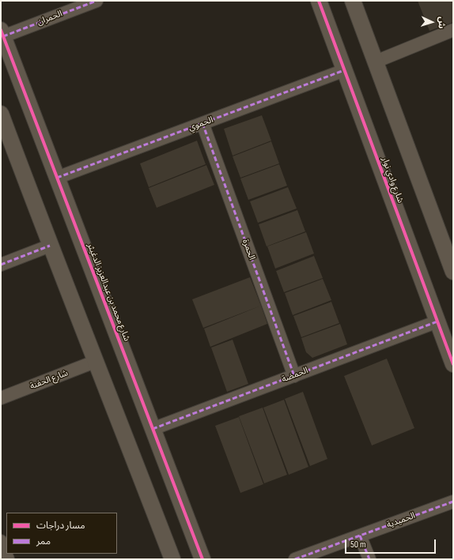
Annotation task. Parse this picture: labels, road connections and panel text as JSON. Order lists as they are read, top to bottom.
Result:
{
  "streets": {
    "street": [
      "الحمران",
      "الحموي",
      "شارع وادي نوار",
      "الحمرة",
      "شارع محمد بن عبدالعزيز الدغيثر",
      "الحمضة",
      "شارع الحفنة",
      "الحميدية"
    ]
  },
  "crossings": [
    ["الحمران", "شارع محمد بن عبدالعزيز الدغيثر"],
    ["الحموي", "شارع وادي نوار"],
    ["الحموي", "الحمرة"],
    ["الحموي", "شارع محمد بن عبدالعزيز الدغيثر"],
    ["شارع وادي نوار", "الحمضة"],
    ["الحمرة", "الحمضة"],
    ["شارع محمد بن عبدالعزيز الدغيثر", "الحمضة"]
  ],
  "legend": ["مسار دراجات", "ممر"],
  "scale_bar": "50 m",
  "north": "right"
}
